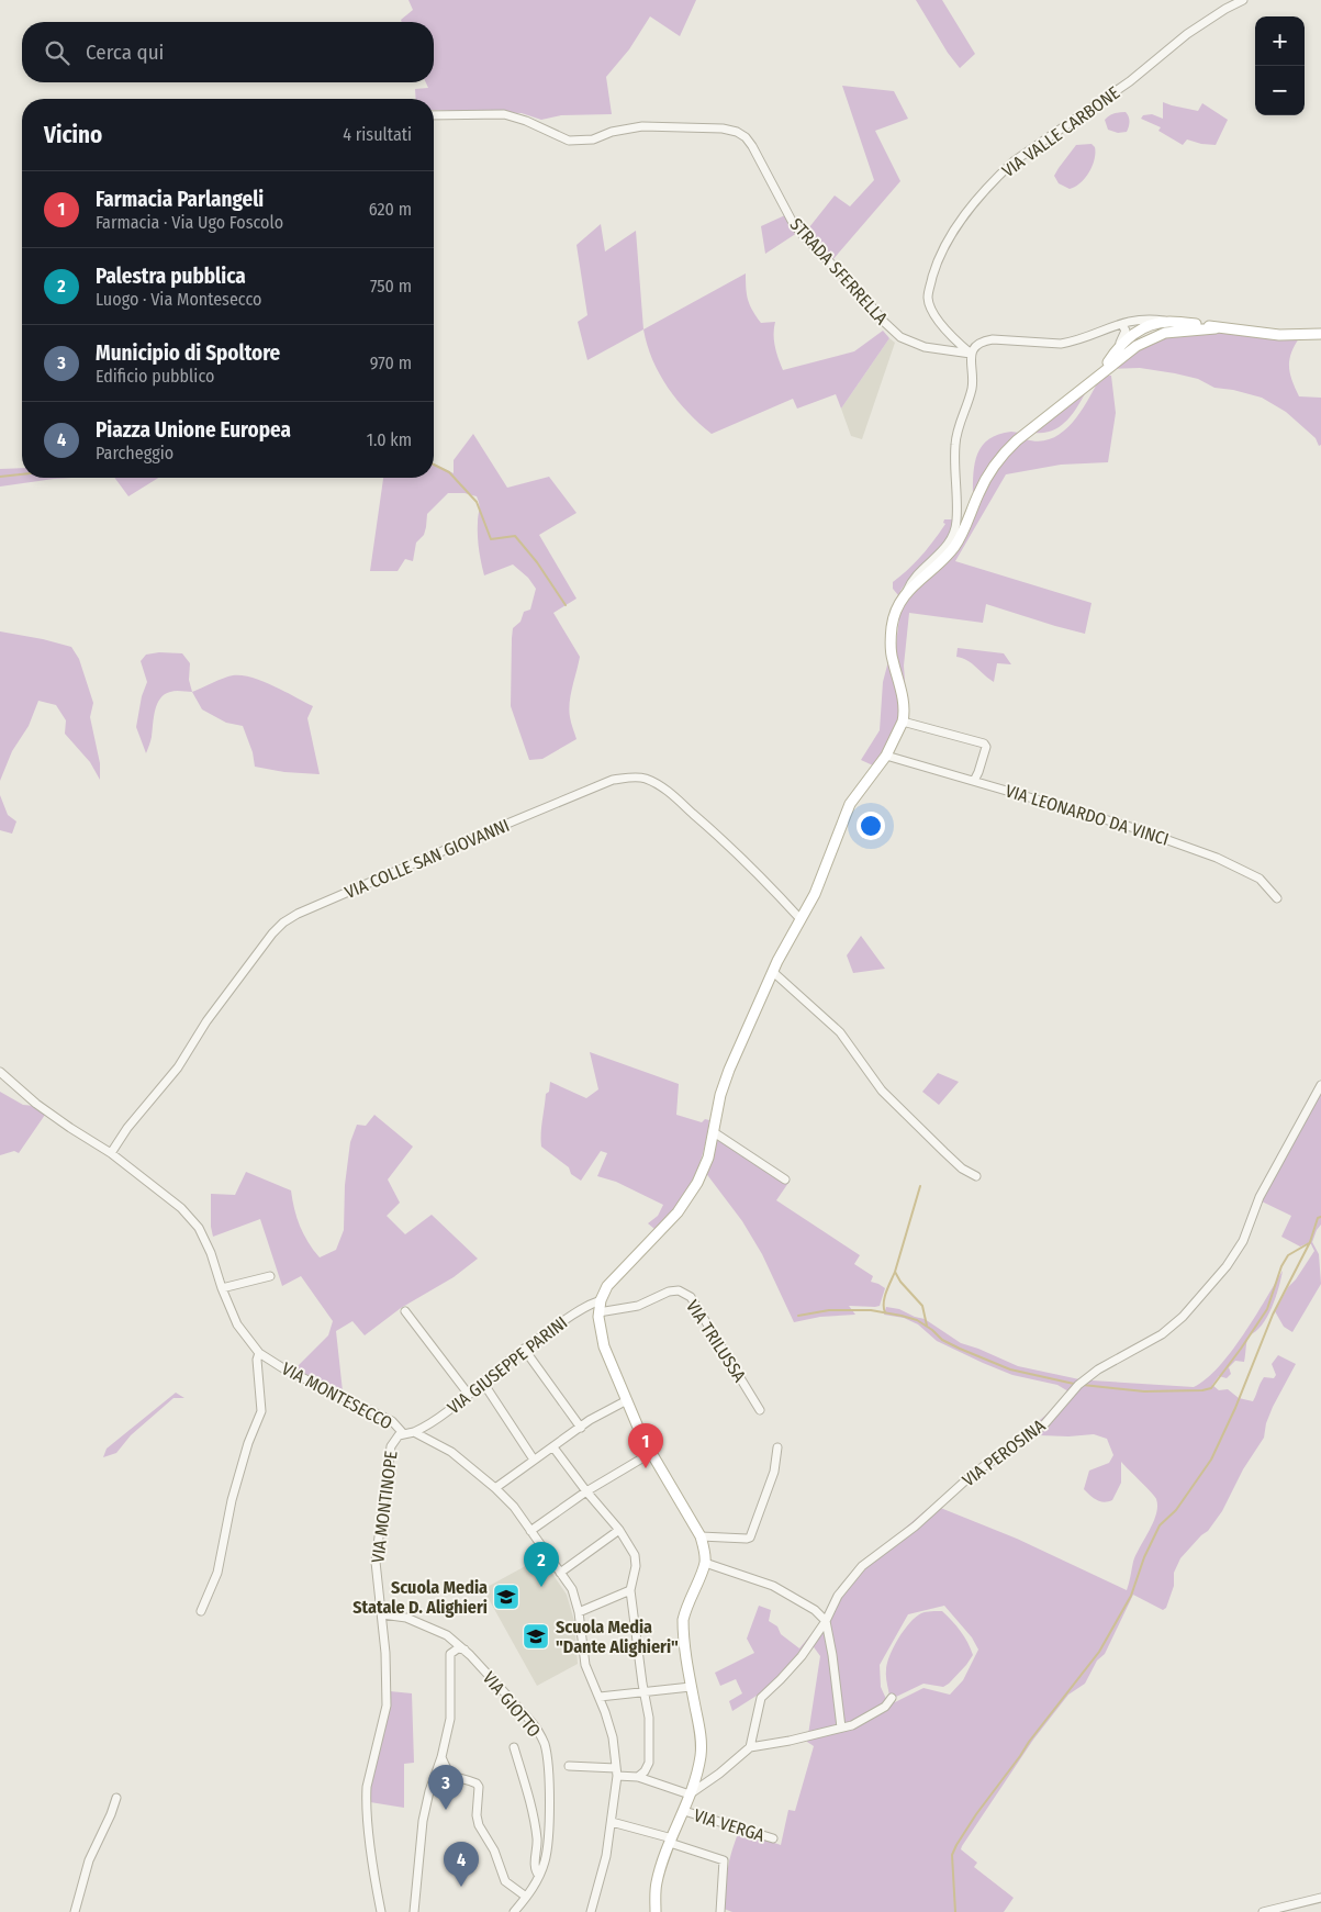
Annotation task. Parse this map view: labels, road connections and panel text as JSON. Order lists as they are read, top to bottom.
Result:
{
  "streets": {
    "street": [
      "VIA VALLE CARBONE",
      "STRADA SFERRELLA",
      "VIA LEONARDO DA VINCI",
      "VIA COLLE SAN GIOVANNI",
      "VIA TRILUSSA",
      "VIA GIUSEPPE PARINI",
      "VIA MONTESECCO",
      "VIA PEROSINA",
      "VIA MONTINOPE",
      "VIA GIOTTO",
      "VIA VERGA"
    ]
  },
  "crossings": [
    ["VIA VALLE CARBONE", "STRADA SFERRELLA"],
    ["VIA COLLE SAN GIOVANNI", "VIA MONTESECCO"],
    ["VIA GIUSEPPE PARINI", "VIA MONTESECCO"],
    ["VIA MONTESECCO", "VIA MONTINOPE"],
    ["VIA MONTINOPE", "VIA GIOTTO"]
  ],
  "places": {
    "school or university": ["Scuola Media Statale D. Alighieri", "Scuola Media \"Dante Alighieri\""]
  },
  "page": {
    "map_buttons": ["+", "−"],
    "search": "Cerca qui",
    "heading": ["Vicino", "4 risultati"],
    "list": [
      {
        "mark": "1",
        "name": "Farmacia Parlangeli",
        "note": "Farmacia · Via Ugo Foscolo",
        "value": "620 m"
      },
      {
        "mark": "2",
        "name": "Palestra pubblica",
        "note": "Luogo · Via Montesecco",
        "value": "750 m"
      },
      {
        "mark": "3",
        "name": "Municipio di Spoltore",
        "note": "Edificio pubblico",
        "value": "970 m"
      },
      {
        "mark": "4",
        "name": "Piazza Unione Europea",
        "note": "Parcheggio",
        "value": "1.0 km"
      }
    ],
    "pins": [
      "1",
      "2",
      "3",
      "4"
    ]
  }
}
